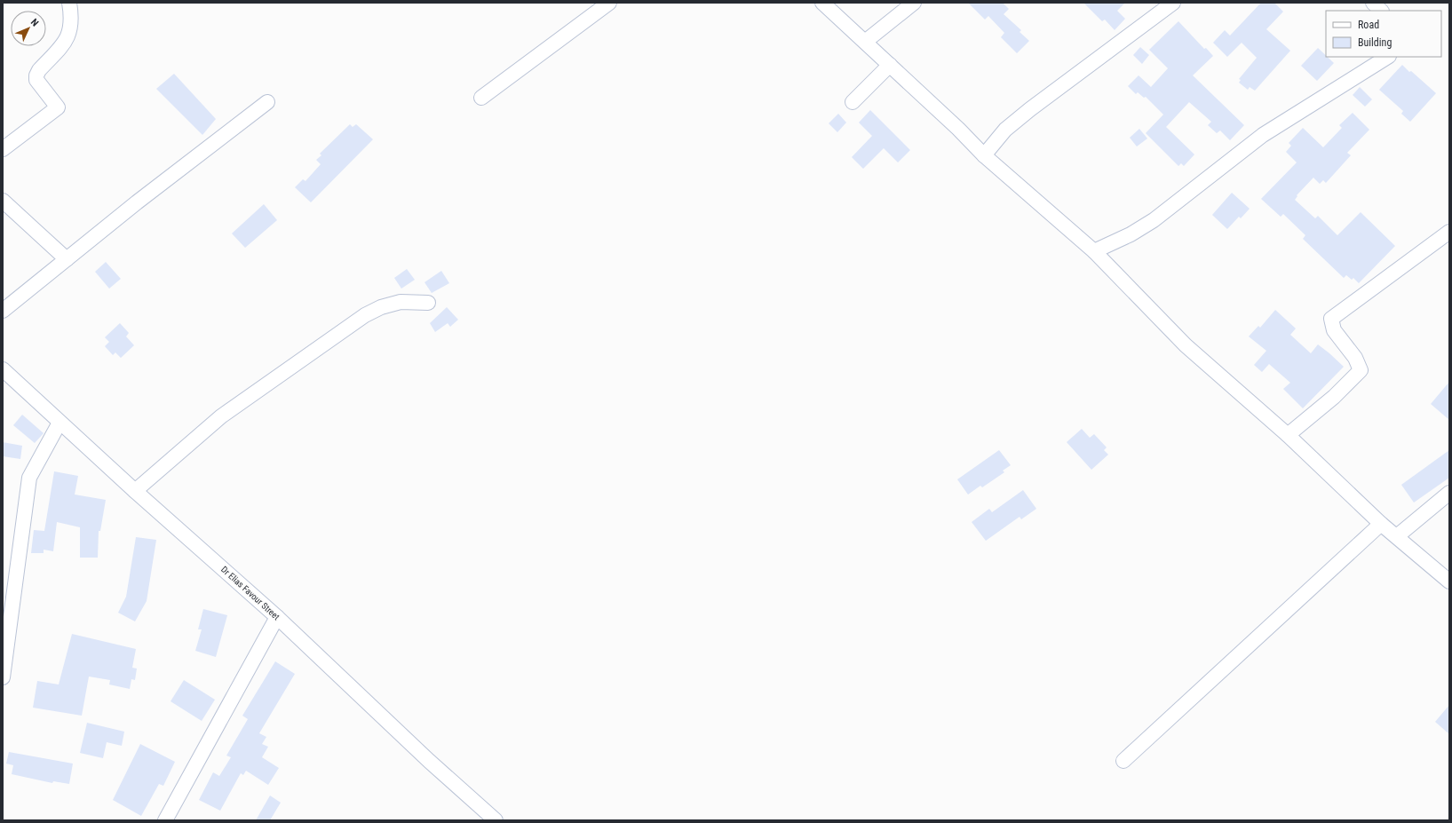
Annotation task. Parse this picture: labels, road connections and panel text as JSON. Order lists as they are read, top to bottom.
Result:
{
  "streets": {
    "street": ["Dr Elias Favour Street"]
  },
  "legend": ["Road", "Building"],
  "north": "top right"
}
